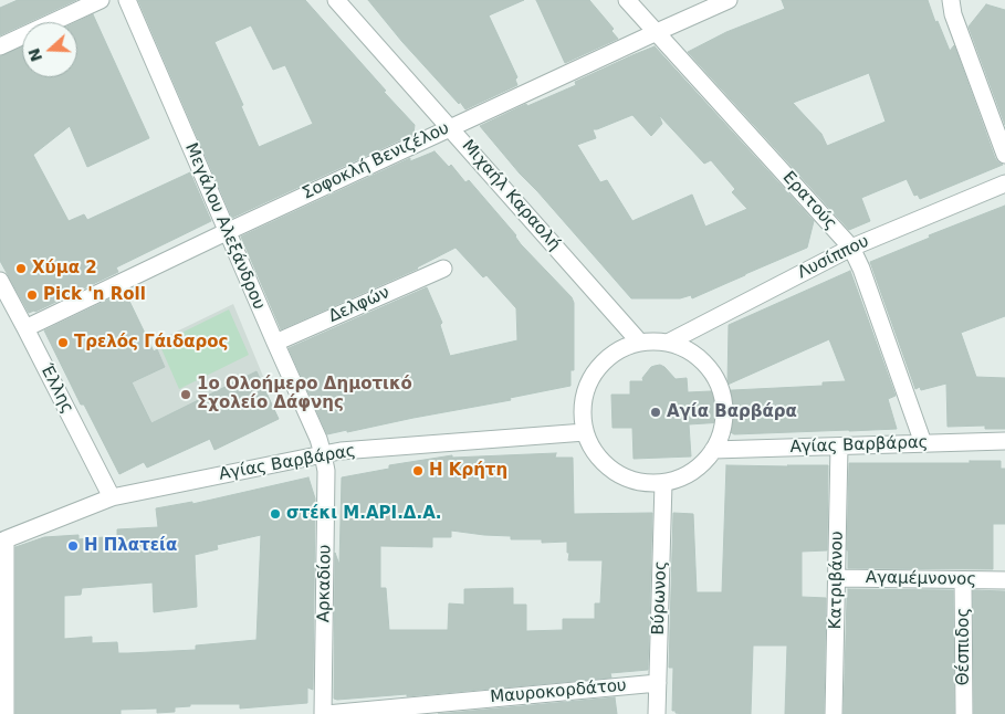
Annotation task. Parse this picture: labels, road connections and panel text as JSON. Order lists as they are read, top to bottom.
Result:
{
  "streets": {
    "street": [
      "Σοφοκλή Βενιζέλου",
      "Μιχαήλ Καραολή",
      "Ερατούς",
      "Μεγάλου Αλεξάνδρου",
      "Λυσίππου",
      "Δελφών",
      "Έλλης",
      "Αγίας Βαρβάρας",
      "Αγαμέμνονος",
      "Κατριβάνου",
      "Αρκαδίου",
      "Βύρωνος",
      "Θέσπιδος",
      "Μαυροκορδάτου"
    ]
  },
  "crossings": [
    ["Σοφοκλή Βενιζέλου", "Μιχαήλ Καραολή"],
    ["Σοφοκλή Βενιζέλου", "Ερατούς"],
    ["Σοφοκλή Βενιζέλου", "Μεγάλου Αλεξάνδρου"],
    ["Σοφοκλή Βενιζέλου", "Έλλης"],
    ["Μιχαήλ Καραολή", "Λυσίππου"],
    ["Μιχαήλ Καραολή", "Αγίας Βαρβάρας"],
    ["Μιχαήλ Καραολή", "Βύρωνος"],
    ["Ερατούς", "Λυσίππου"],
    ["Ερατούς", "Αγίας Βαρβάρας"],
    ["Μεγάλου Αλεξάνδρου", "Δελφών"],
    ["Μεγάλου Αλεξάνδρου", "Αγίας Βαρβάρας"],
    ["Μεγάλου Αλεξάνδρου", "Αρκαδίου"],
    ["Λυσίππου", "Αγίας Βαρβάρας"],
    ["Λυσίππου", "Βύρωνος"],
    ["Έλλης", "Αγίας Βαρβάρας"],
    ["Αγίας Βαρβάρας", "Κατριβάνου"],
    ["Αγίας Βαρβάρας", "Αρκαδίου"],
    ["Αγίας Βαρβάρας", "Βύρωνος"],
    ["Αγαμέμνονος", "Κατριβάνου"],
    ["Αγαμέμνονος", "Θέσπιδος"],
    ["Αρκαδίου", "Μαυροκορδάτου"],
    ["Βύρωνος", "Μαυροκορδάτου"]
  ],
  "places": [
    "Χύμα 2",
    "Pick 'n Roll",
    "Τρελός Γάιδαρος",
    "1ο Ολοήμερο Δημοτικό Σχολείο Δάφνης",
    "Αγία Βαρβάρα",
    "Η Κρήτη",
    "στέκι Μ.ΑΡΙ.Δ.Α.",
    "Η Πλατεία"
  ],
  "north": "left"
}
